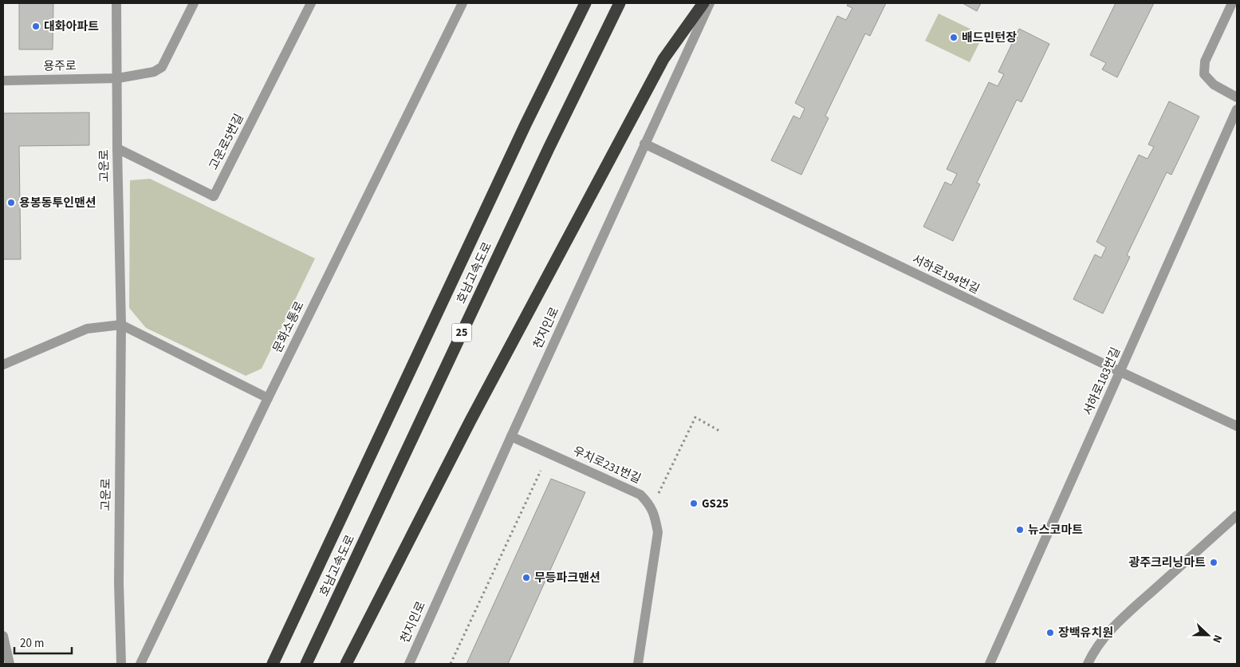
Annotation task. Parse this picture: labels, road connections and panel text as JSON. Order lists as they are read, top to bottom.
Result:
{
  "streets": {
    "highway": ["호남고속도로", "25"],
    "street": [
      "용주로",
      "고운로5번길",
      "고운로",
      "서하로194번길",
      "문화소통로",
      "천지인로",
      "서하로183번길",
      "우치로231번길"
    ]
  },
  "crossings": [
    ["용주로", "고운로"],
    ["고운로5번길", "고운로"],
    ["서하로194번길", "천지인로"],
    ["서하로194번길", "서하로183번길"],
    ["천지인로", "우치로231번길"]
  ],
  "places": [
    "대화아파트",
    "배드민턴장",
    "용봉동투인맨션",
    "GS25",
    "뉴스코마트",
    "광주크리닝마트",
    "무등파크맨션",
    "장백유치원"
  ],
  "scale_bar": "20 m",
  "north": "right"
}
